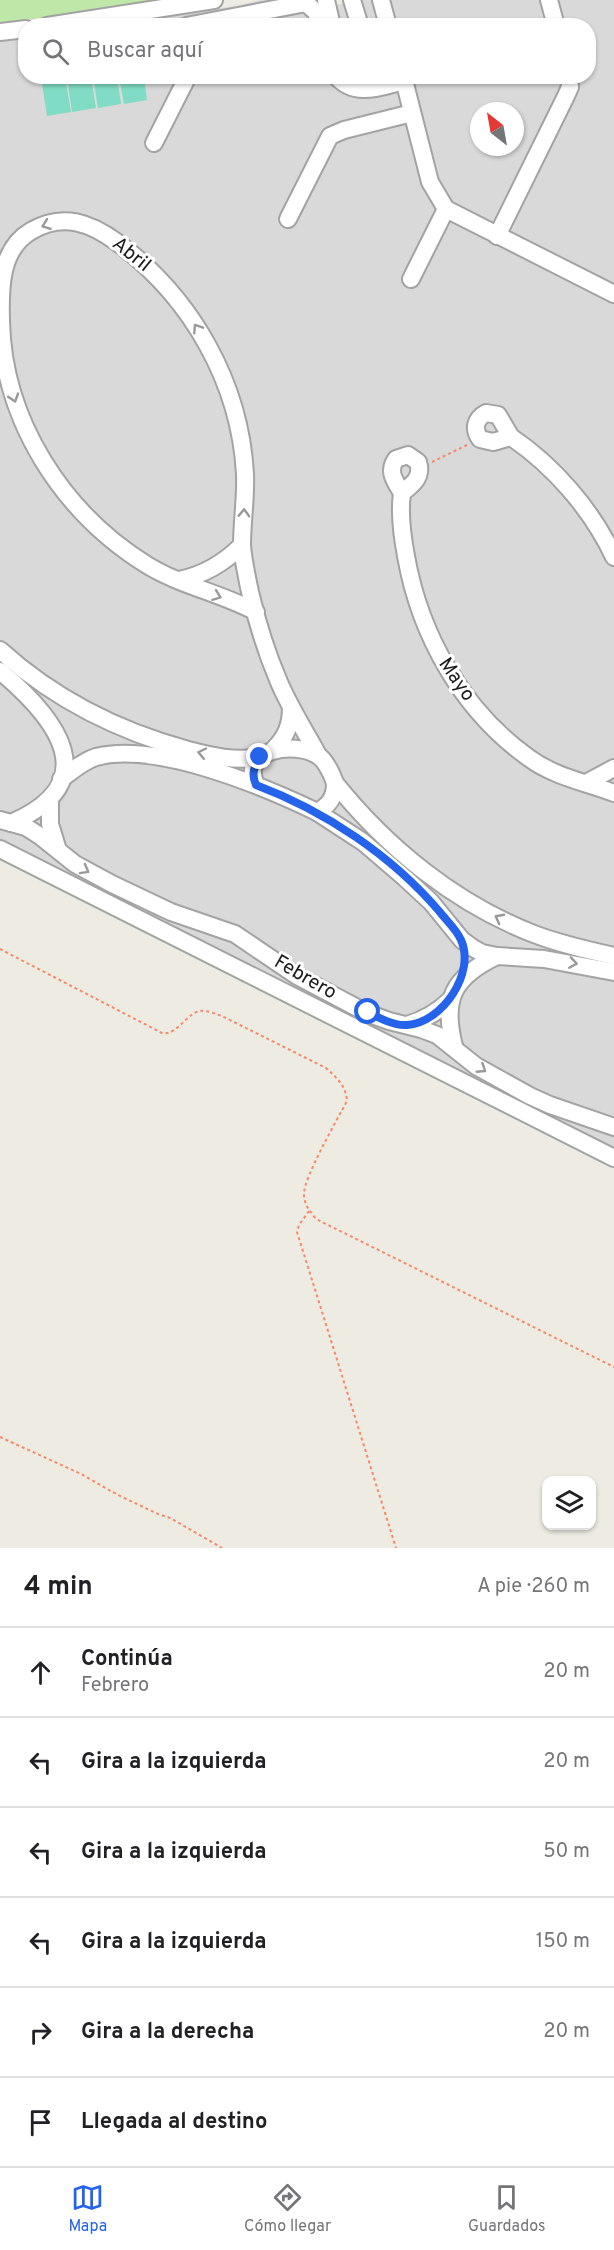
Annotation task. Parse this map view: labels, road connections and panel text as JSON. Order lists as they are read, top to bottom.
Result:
{
  "streets": {
    "street": ["Abril", "Mayo", "Febrero"]
  },
  "north": "top left",
  "page": {
    "search": "Buscar aquí",
    "heading": ["4 min", "A pie · 260 m"],
    "list": [
      ["Continúa", "Febrero", "20 m"],
      ["Gira a la izquierda", "20 m"],
      ["Gira a la izquierda", "50 m"],
      ["Gira a la izquierda", "150 m"],
      ["Gira a la derecha", "20 m"],
      "Llegada al destino"
    ],
    "nav": ["Mapa", "Cómo llegar", "Guardados"]
  }
}
